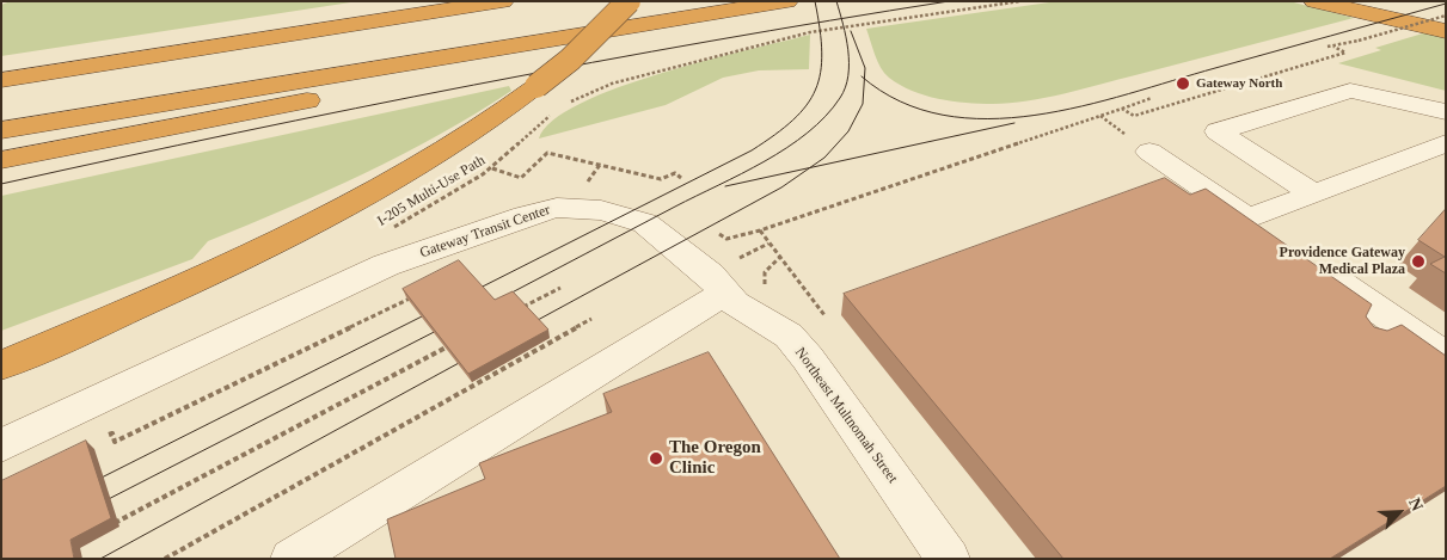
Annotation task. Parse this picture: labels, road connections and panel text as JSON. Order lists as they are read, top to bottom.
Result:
{
  "streets": {
    "street": ["Gateway Transit Center", "Northeast Multnomah Street"],
    "path": ["I-205 Multi-Use Path"]
  },
  "crossings": [
    ["Gateway Transit Center", "Northeast Multnomah Street"]
  ],
  "places": ["Gateway North", "Providence Gateway Medical Plaza", "The Oregon Clinic"],
  "north": "top right"
}
